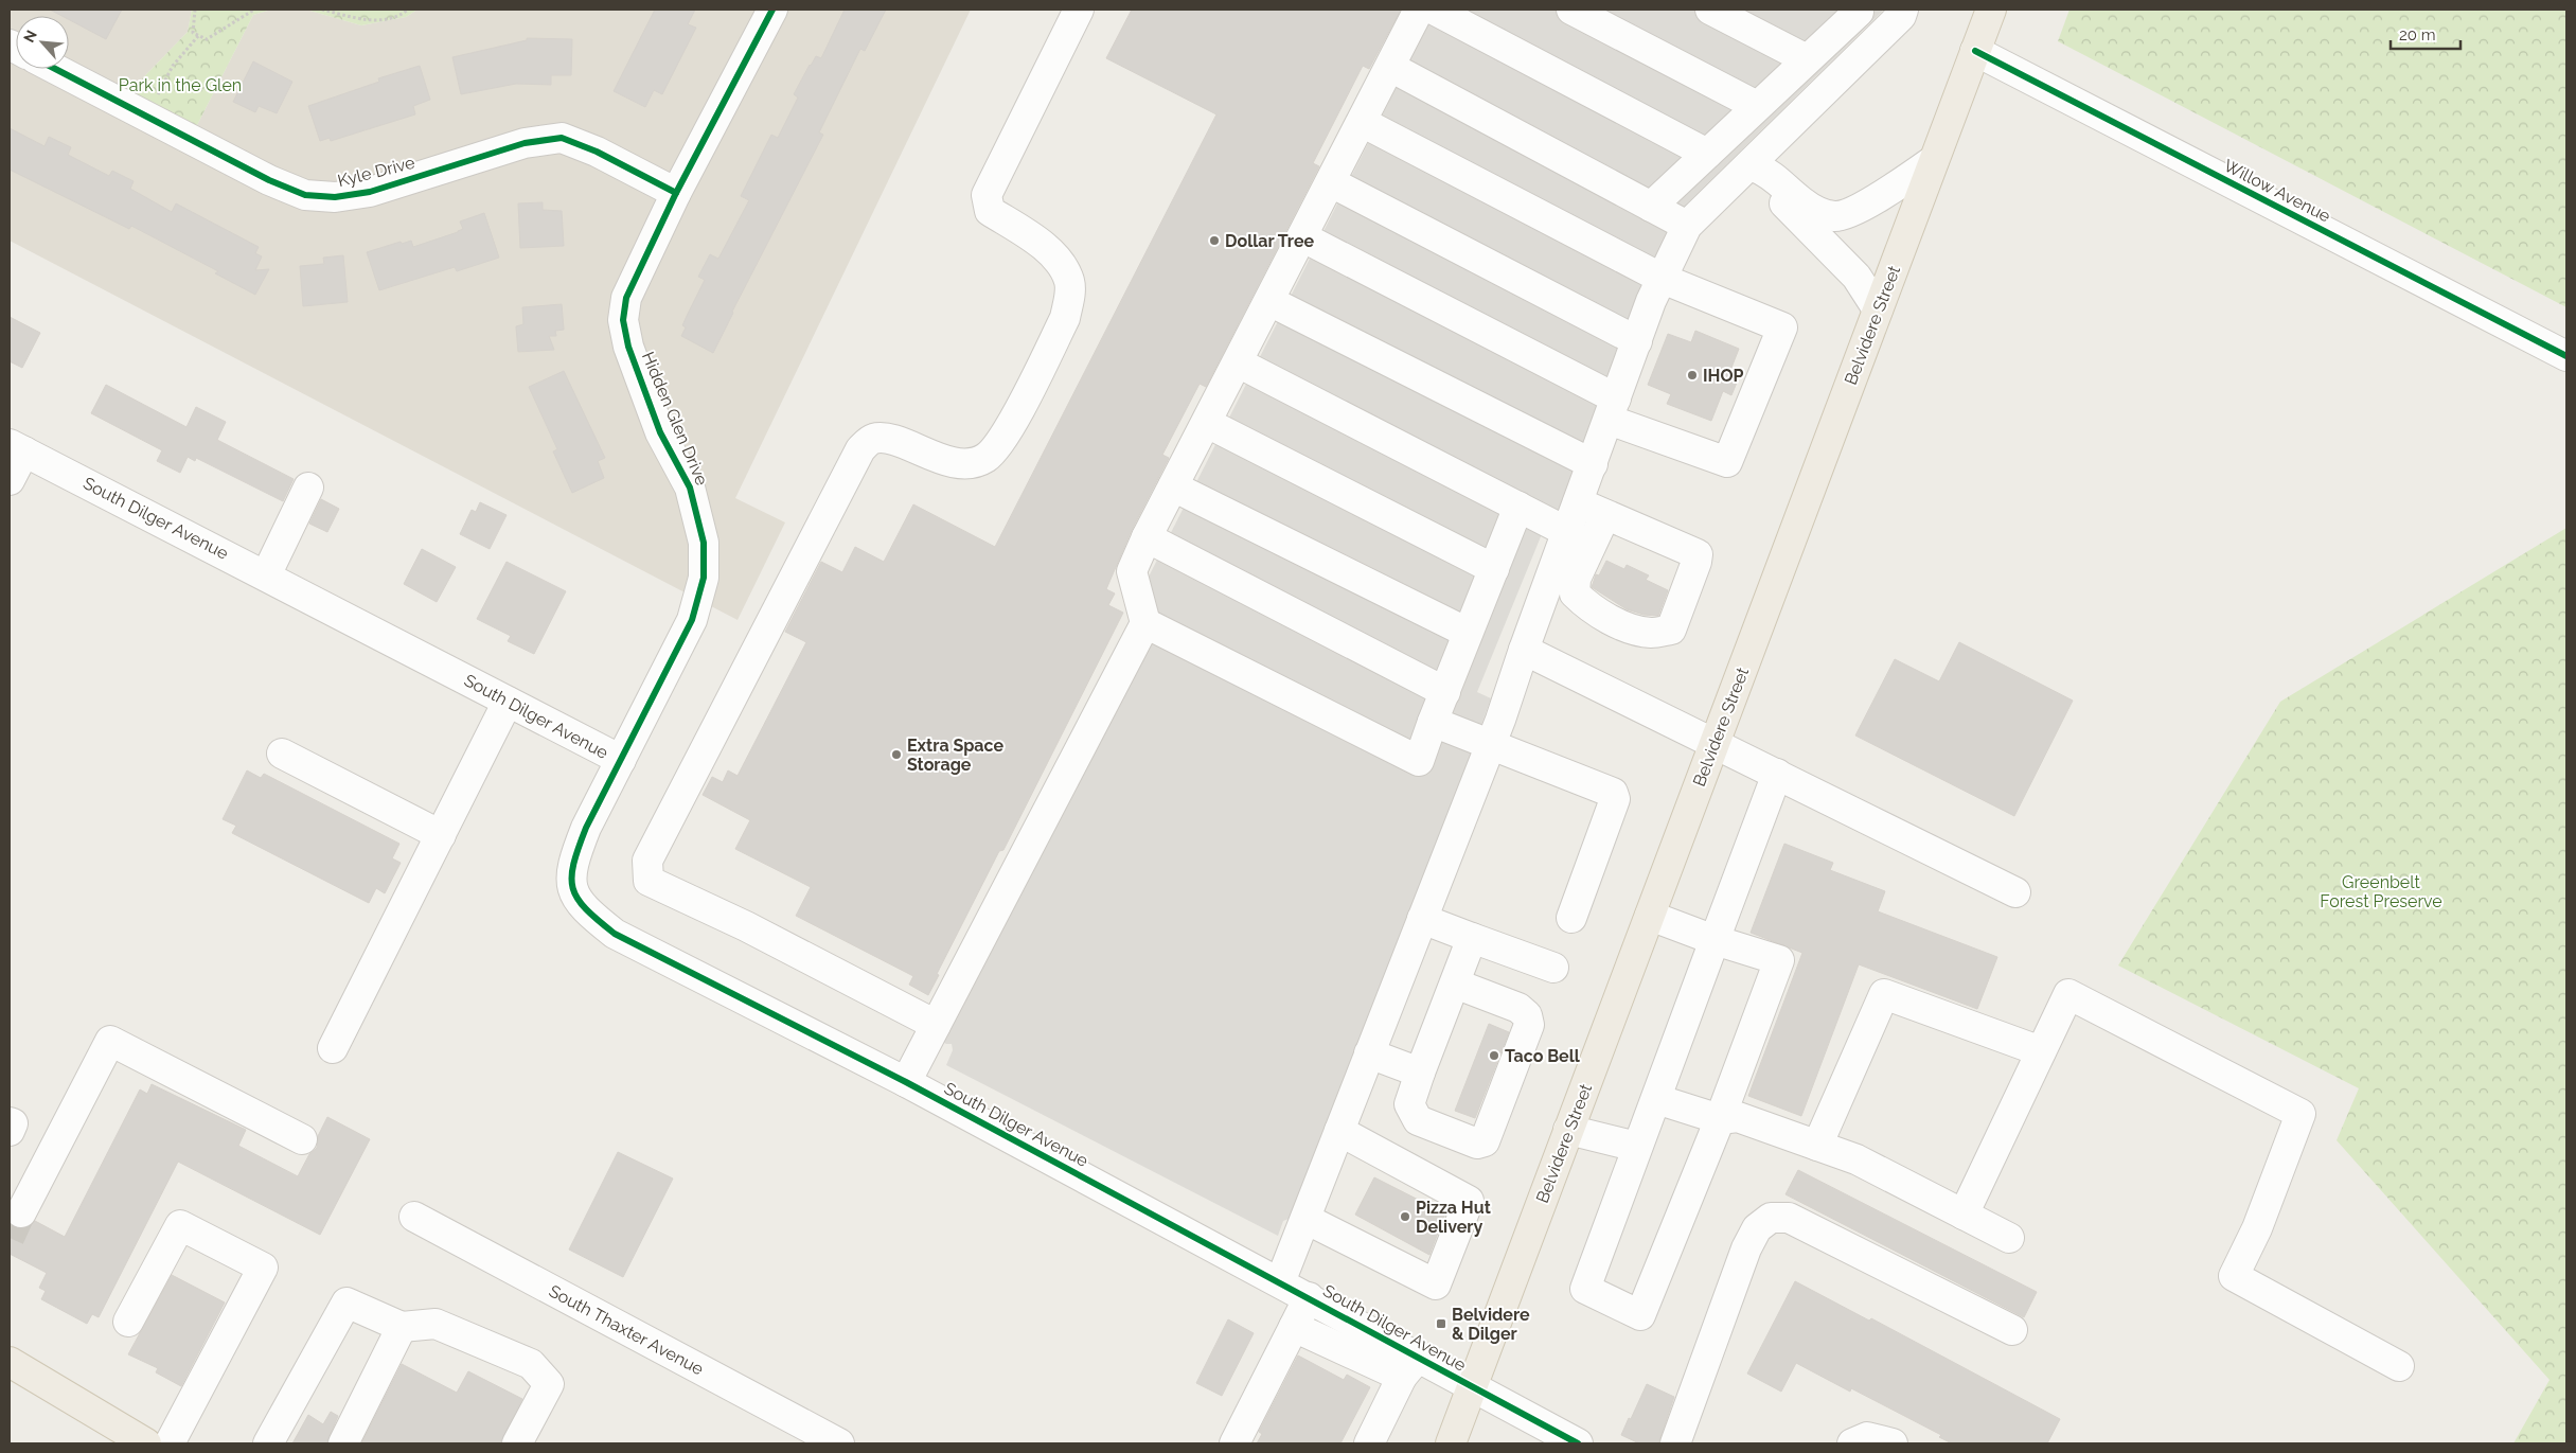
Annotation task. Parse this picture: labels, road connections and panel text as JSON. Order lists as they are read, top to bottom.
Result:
{
  "streets": {
    "main road": ["Belvidere Street"],
    "street": [
      "Kyle Drive",
      "Willow Avenue",
      "Hidden Glen Drive",
      "South Dilger Avenue",
      "South Thaxter Avenue"
    ]
  },
  "crossings": [
    ["Kyle Drive", "Hidden Glen Drive"],
    ["Willow Avenue", "Belvidere Street"],
    ["Belvidere Street", "South Dilger Avenue"],
    ["Hidden Glen Drive", "South Dilger Avenue"]
  ],
  "parks": ["Park in the Glen", "Greenbelt Forest Preserve"],
  "places": {
    "other": [
      "Dollar Tree",
      "IHOP",
      "Extra Space Storage",
      "Taco Bell",
      "Pizza Hut Delivery"
    ],
    "transit": ["Belvidere & Dilger"]
  },
  "scale_bar": "20 m",
  "north": "top left"
}
